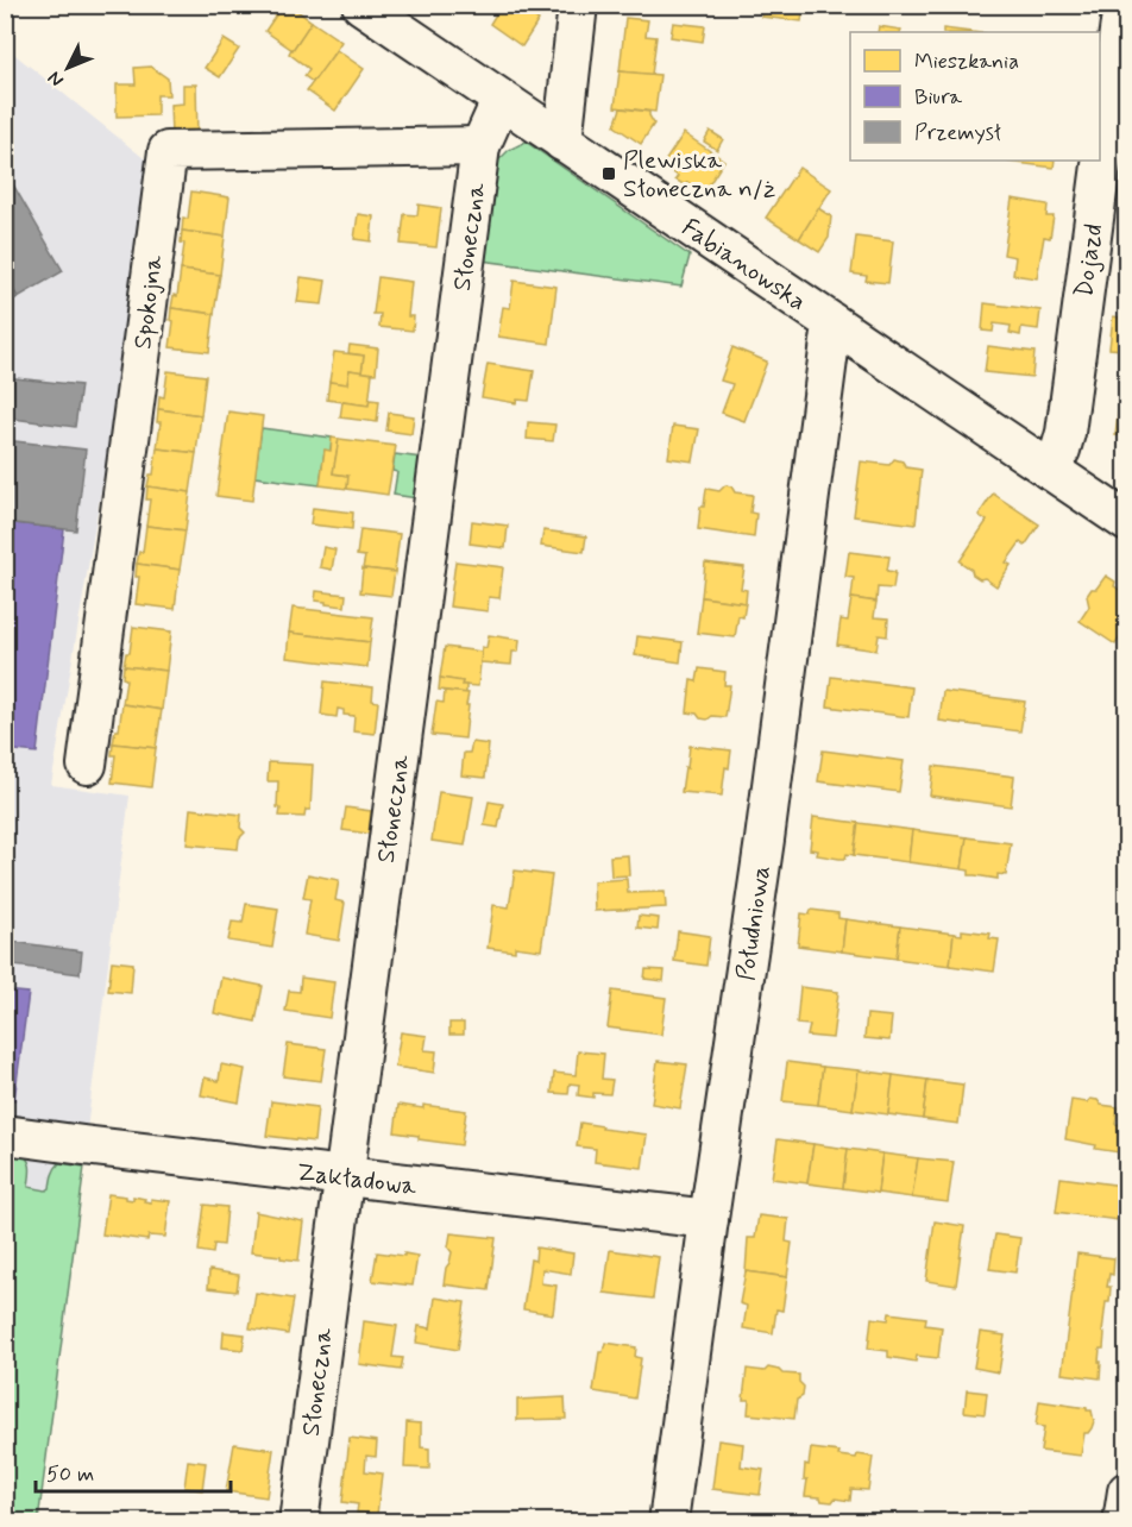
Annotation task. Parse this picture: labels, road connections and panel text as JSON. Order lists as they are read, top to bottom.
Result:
{
  "streets": {
    "street": [
      "Słoneczna",
      "Dojazd",
      "Fabianowska",
      "Spokojna",
      "Południowa",
      "Zakładowa"
    ]
  },
  "crossings": [
    ["Słoneczna", "Fabianowska"],
    ["Słoneczna", "Spokojna"],
    ["Słoneczna", "Zakładowa"],
    ["Dojazd", "Fabianowska"],
    ["Fabianowska", "Południowa"],
    ["Południowa", "Zakładowa"]
  ],
  "places": {
    "transit": ["Plewiska Słoneczna n/ż"]
  },
  "legend": ["Mieszkania", "Biura", "Przemysł"],
  "scale_bar": "50 m",
  "north": "bottom left"
}
